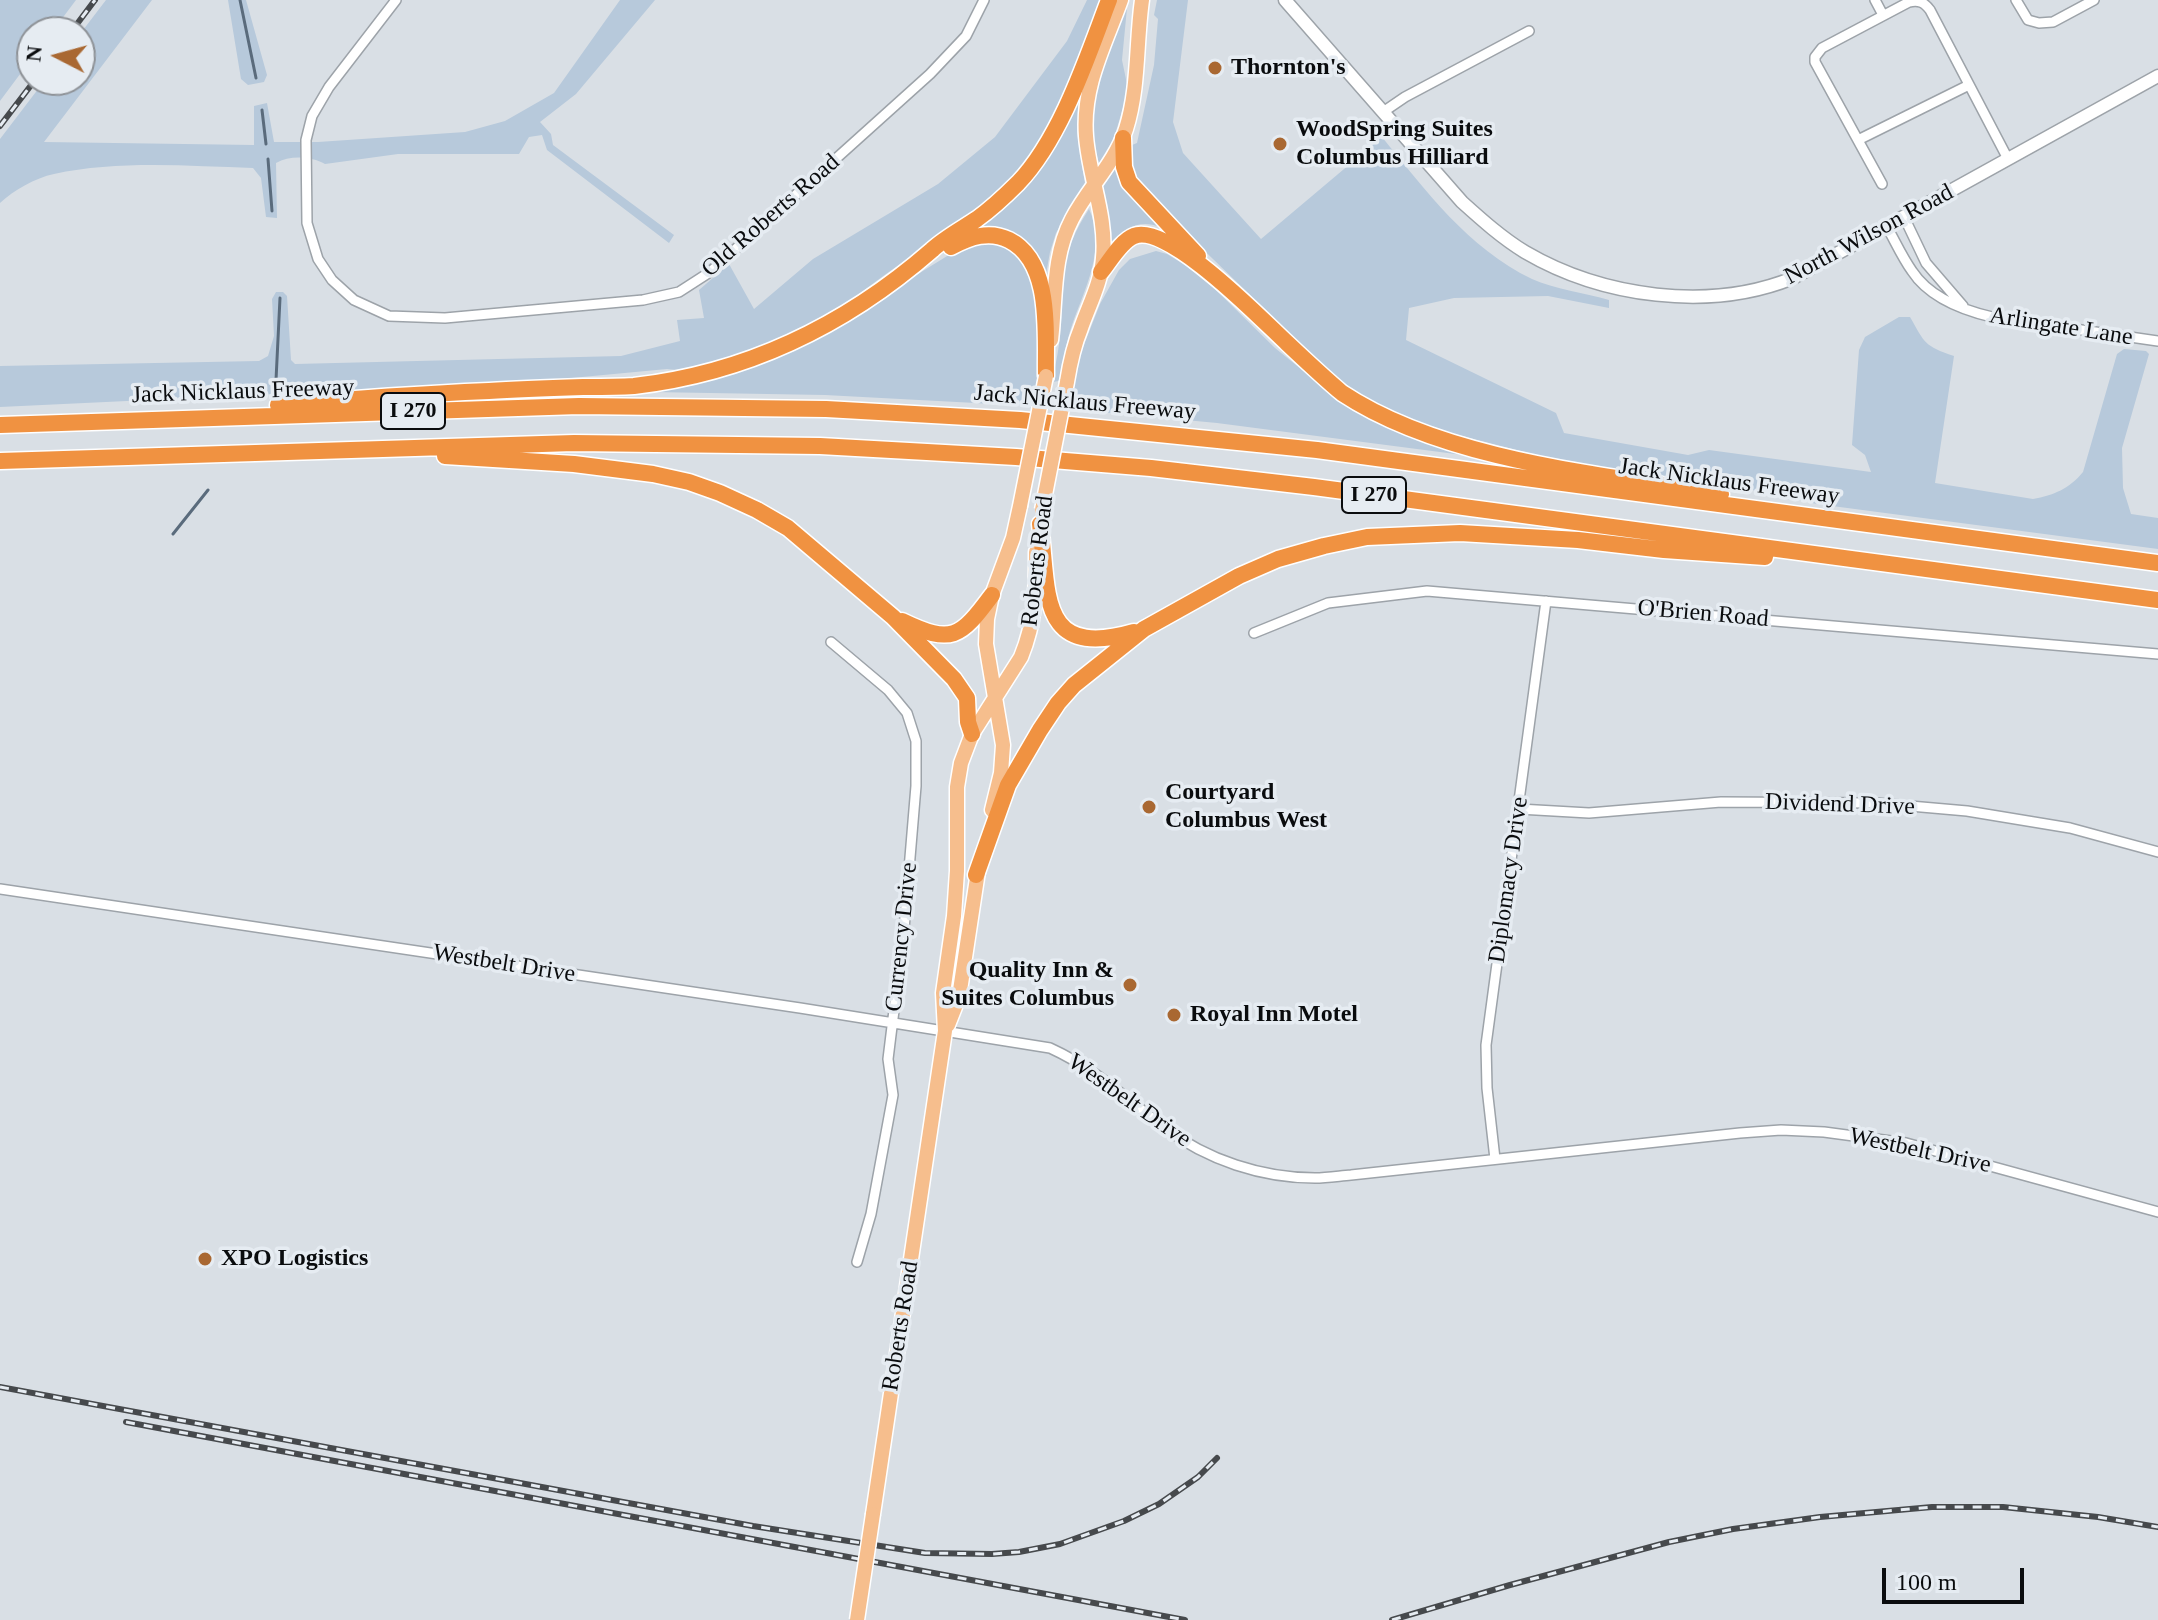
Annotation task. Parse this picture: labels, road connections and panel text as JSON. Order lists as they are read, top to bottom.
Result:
{
  "streets": {
    "highway": ["Jack Nicklaus Freeway", "I 270"],
    "main road": ["North Wilson Road", "Roberts Road"],
    "street": [
      "Old Roberts Road",
      "Arlingate Lane",
      "O'Brien Road",
      "Dividend Drive",
      "Diplomacy Drive",
      "Currency Drive",
      "Westbelt Drive"
    ]
  },
  "crossings": [
    ["North Wilson Road", "Arlingate Lane"],
    ["Roberts Road", "Westbelt Drive"],
    ["O'Brien Road", "Diplomacy Drive"],
    ["Dividend Drive", "Diplomacy Drive"],
    ["Diplomacy Drive", "Westbelt Drive"],
    ["Currency Drive", "Westbelt Drive"]
  ],
  "places": [
    "Thornton's",
    "WoodSpring Suites Columbus Hilliard",
    "Courtyard Columbus West",
    "Quality Inn & Suites Columbus",
    "Royal Inn Motel",
    "XPO Logistics"
  ],
  "scale_bar": "100 m",
  "north": "left"
}
